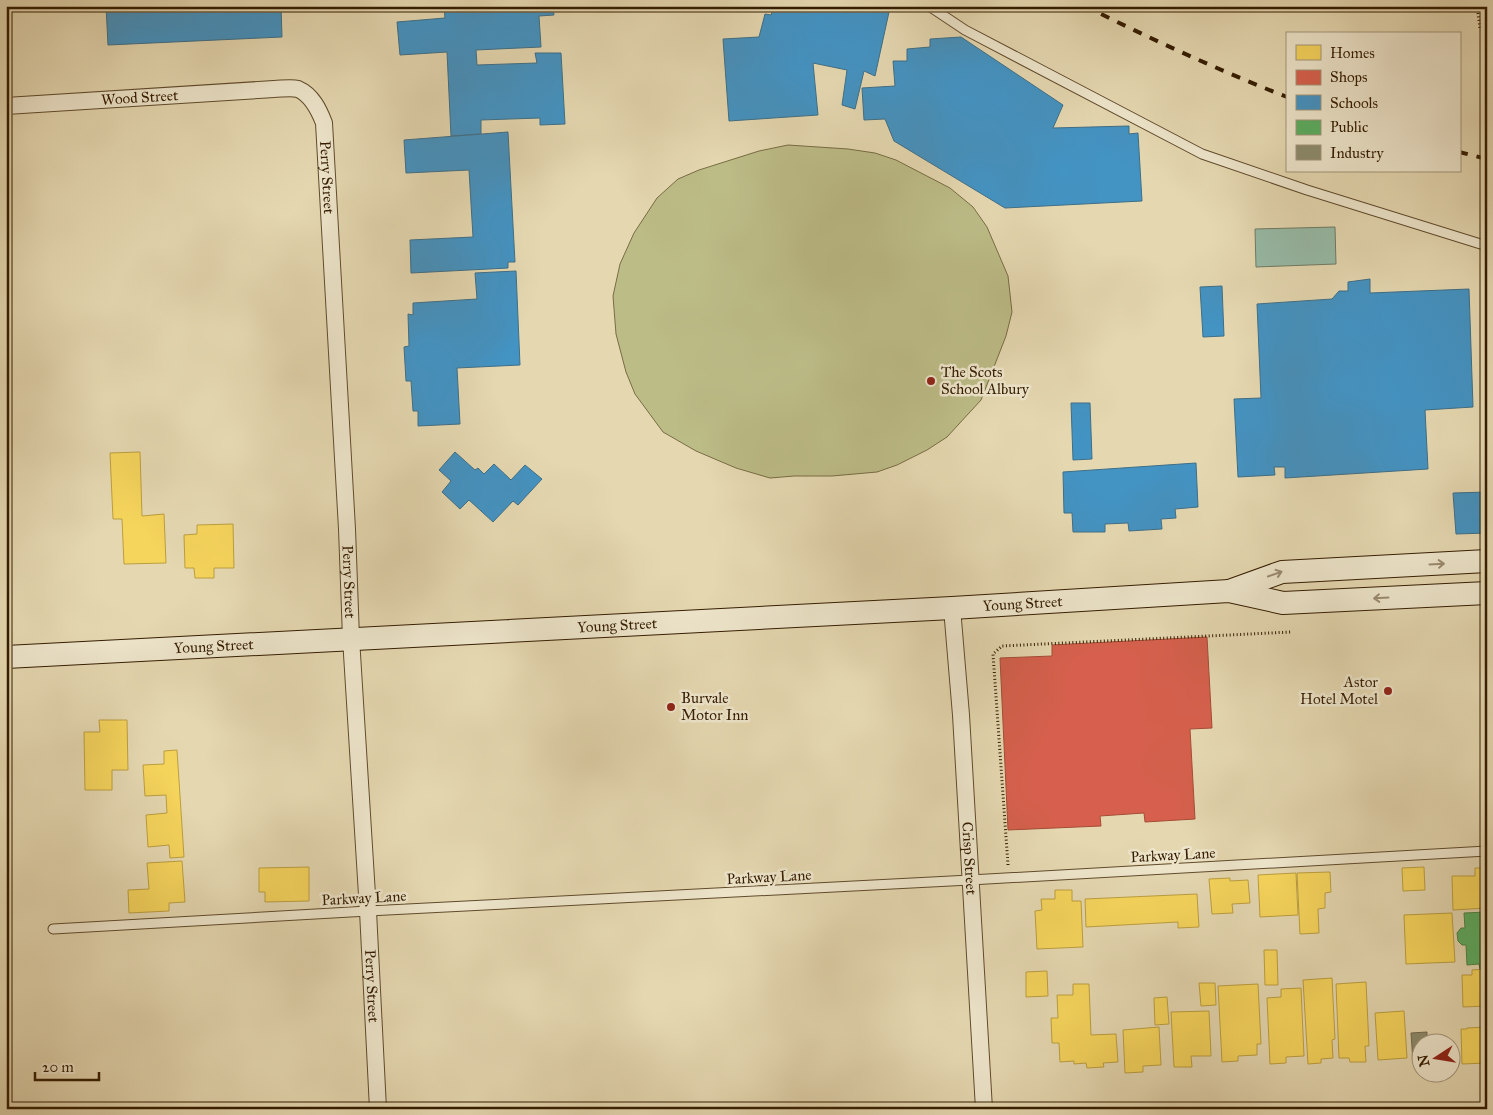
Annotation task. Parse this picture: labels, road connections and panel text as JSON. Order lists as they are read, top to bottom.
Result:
{
  "streets": {
    "main road": ["Young Street"],
    "street": ["Wood Street", "Perry Street", "Crisp Street"],
    "lane": ["Parkway Lane"]
  },
  "crossings": [
    ["Wood Street", "Perry Street"],
    ["Perry Street", "Young Street"],
    ["Perry Street", "Parkway Lane"],
    ["Young Street", "Crisp Street"],
    ["Parkway Lane", "Crisp Street"]
  ],
  "places": ["The Scots School Albury", "Astor Hotel Motel", "Burvale Motor Inn"],
  "legend": [
    "Homes",
    "Shops",
    "Schools",
    "Public",
    "Industry"
  ],
  "scale_bar": "20 m",
  "north": "left"
}
